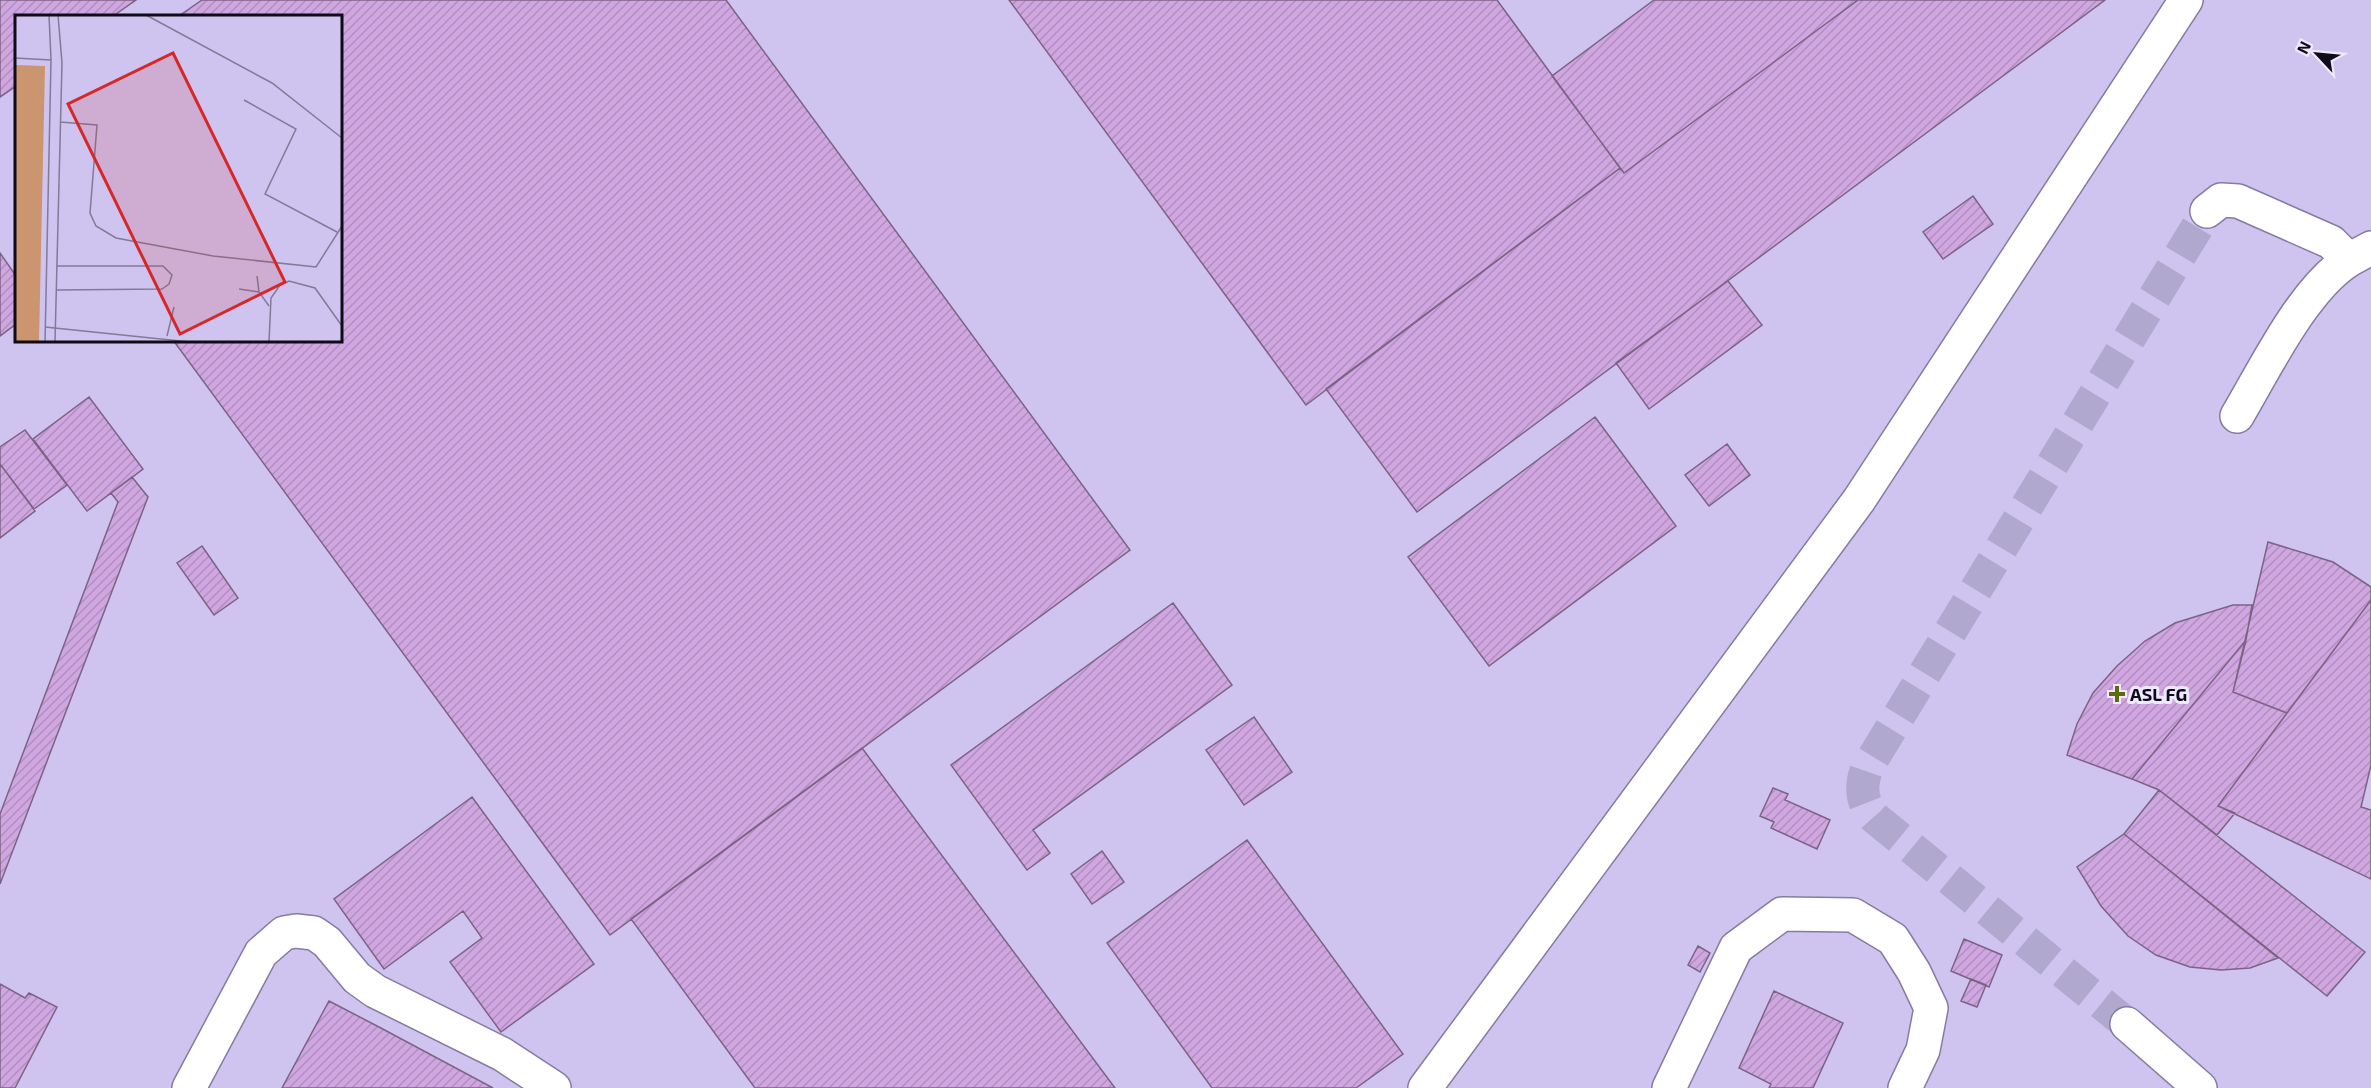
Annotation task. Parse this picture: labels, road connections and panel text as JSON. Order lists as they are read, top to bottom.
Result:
{
  "places": {
    "health": ["ASL FG"]
  },
  "north": "top left"
}
